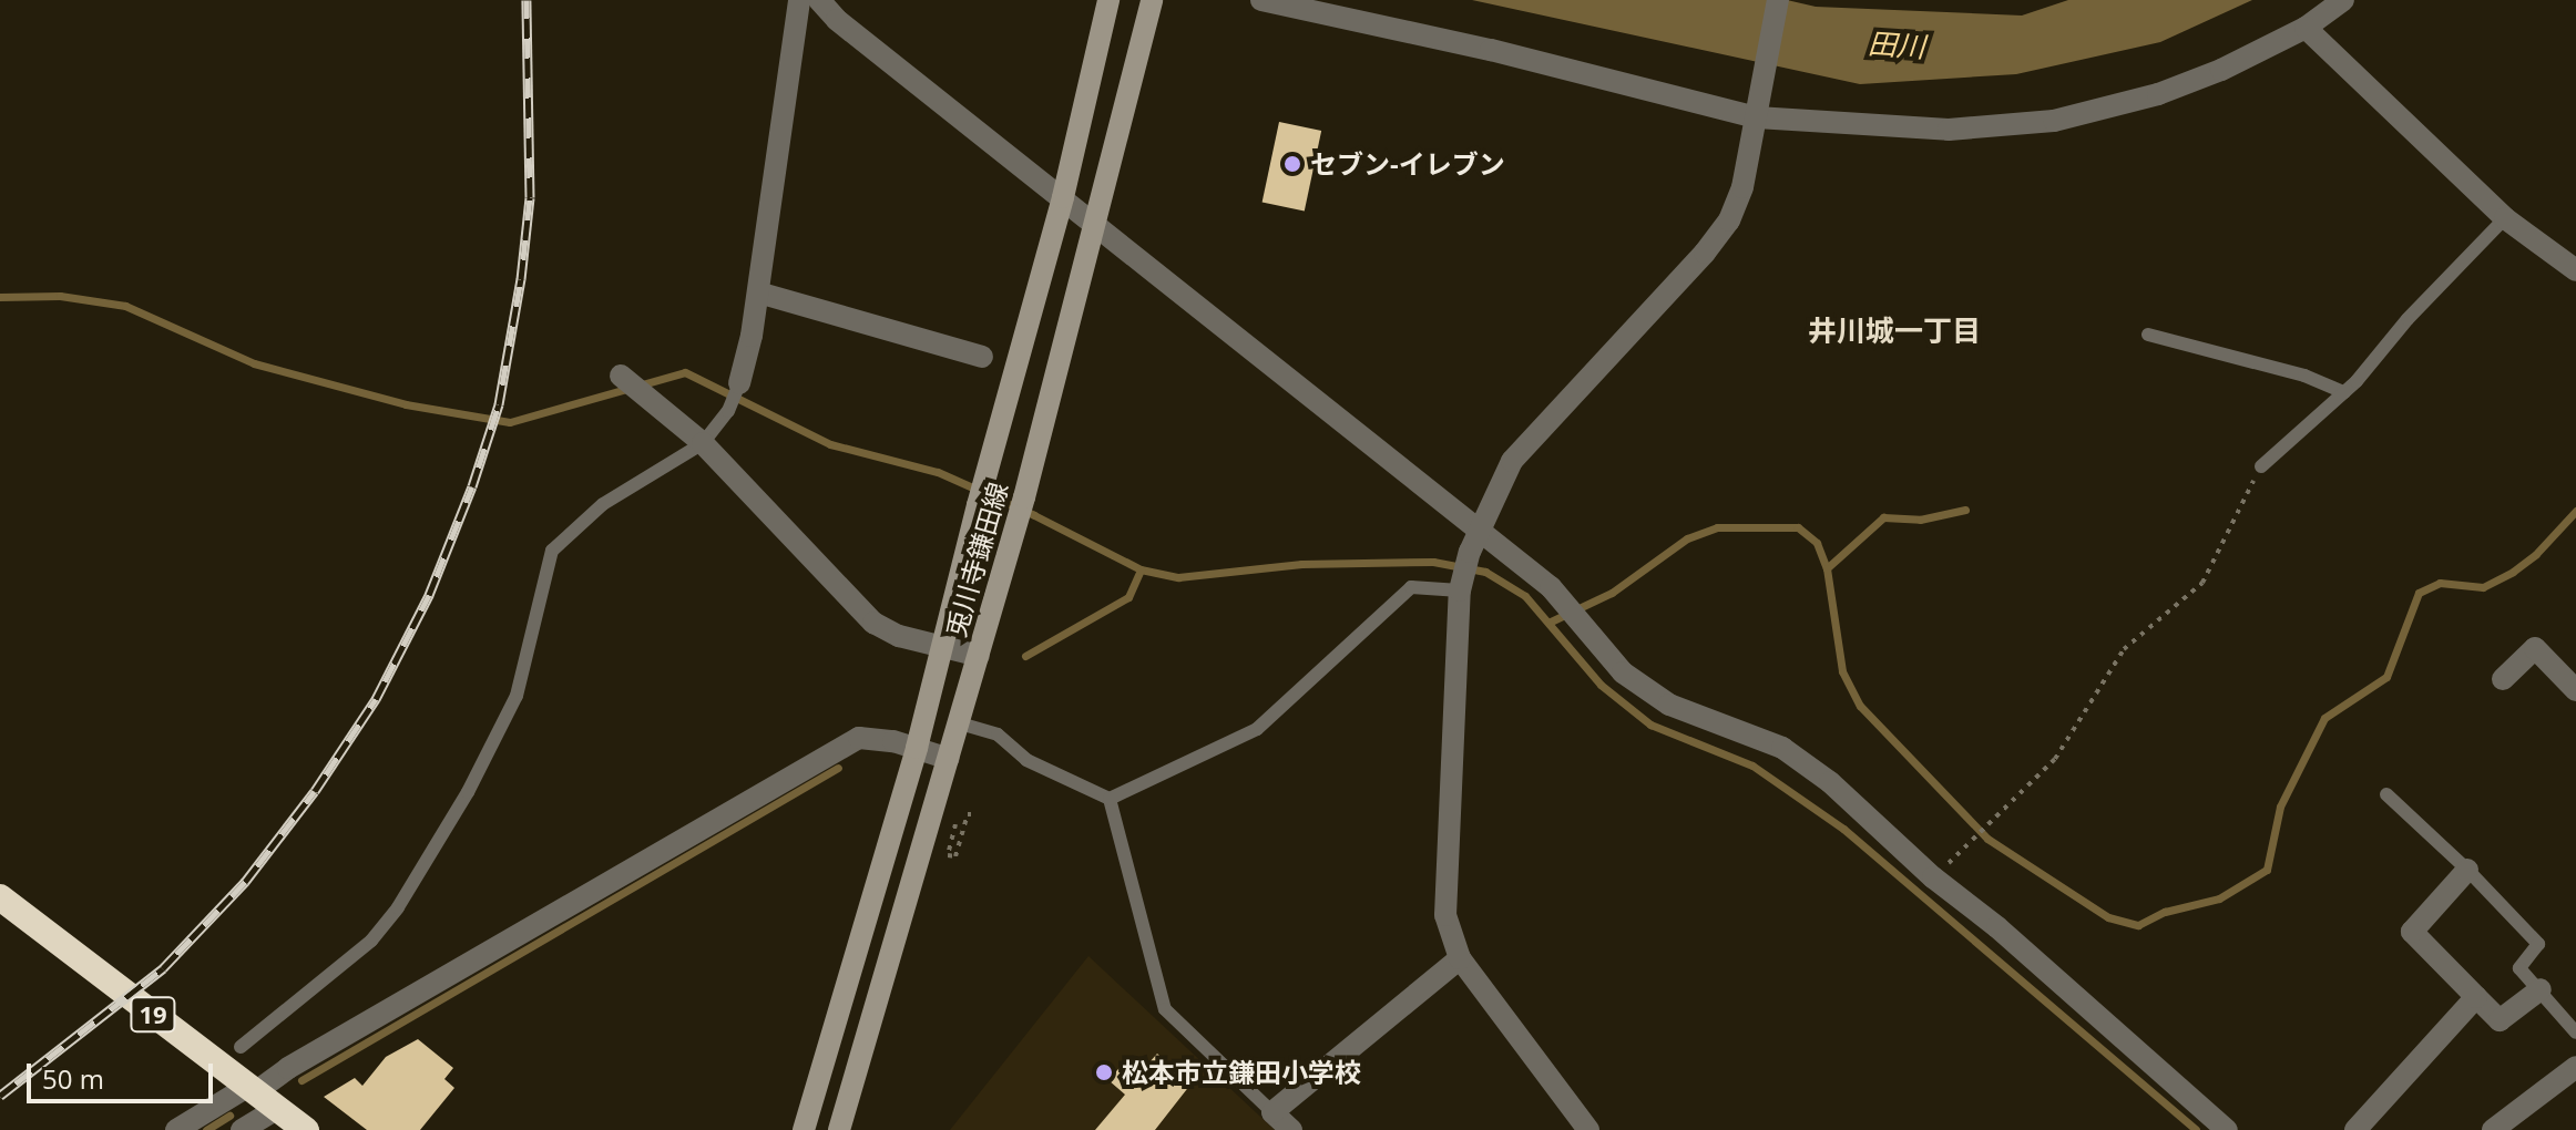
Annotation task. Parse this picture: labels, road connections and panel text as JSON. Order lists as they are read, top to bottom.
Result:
{
  "streets": {
    "highway": ["19"],
    "main road": ["兎川寺鎌田線"]
  },
  "districts": ["井川城一丁目"],
  "water": ["田川"],
  "places": ["セブン-イレブン", "松本市立鎌田小学校"],
  "scale_bar": "50 m"
}
